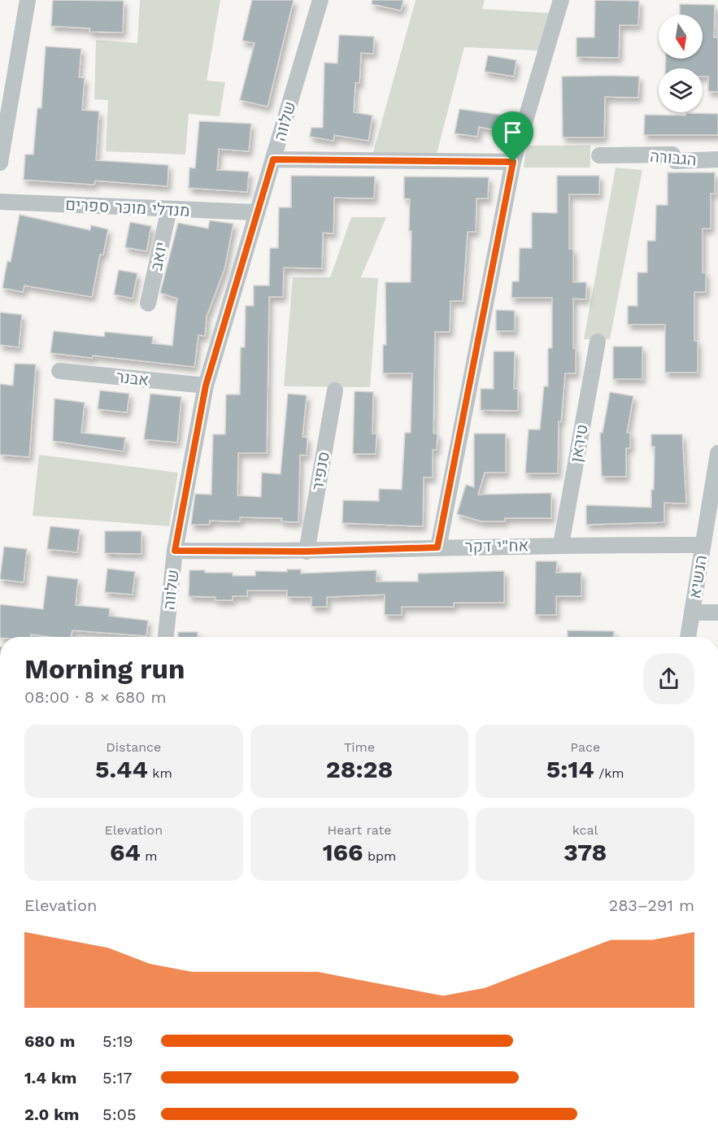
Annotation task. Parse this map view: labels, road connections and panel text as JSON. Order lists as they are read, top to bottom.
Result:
{
  "streets": {
    "street": [
      "שלווה",
      "הגבורה",
      "מנדלי מוכר ספרים",
      "יואב",
      "אבנר",
      "טיראן",
      "סנפיר",
      "אח\"י דקר",
      "הנשיא"
    ]
  },
  "crossings": [
    ["שלווה", "מנדלי מוכר ספרים"],
    ["שלווה", "אבנר"],
    ["שלווה", "אח\"י דקר"],
    ["מנדלי מוכר ספרים", "יואב"],
    ["טיראן", "אח\"י דקר"],
    ["סנפיר", "אח\"י דקר"],
    ["אח\"י דקר", "הנשיא"]
  ],
  "north": "bottom",
  "page": {
    "heading": ["Morning run", "08:00 · 8 × 680 m"],
    "stats": [
      ["Distance", "5.44 km"],
      ["Time", "28:28"],
      ["Pace", "5:14 /km"],
      ["Elevation", "64 m"],
      ["Heart rate", "166 bpm"],
      ["kcal", "378"]
    ],
    "chart": ["Elevation", "283–291 m"],
    "list": [
      {
        "name": "680 m",
        "note": "5:19"
      },
      {
        "name": "1.4 km",
        "note": "5:17"
      },
      {
        "name": "2.0 km",
        "note": "5:05"
      }
    ]
  }
}
